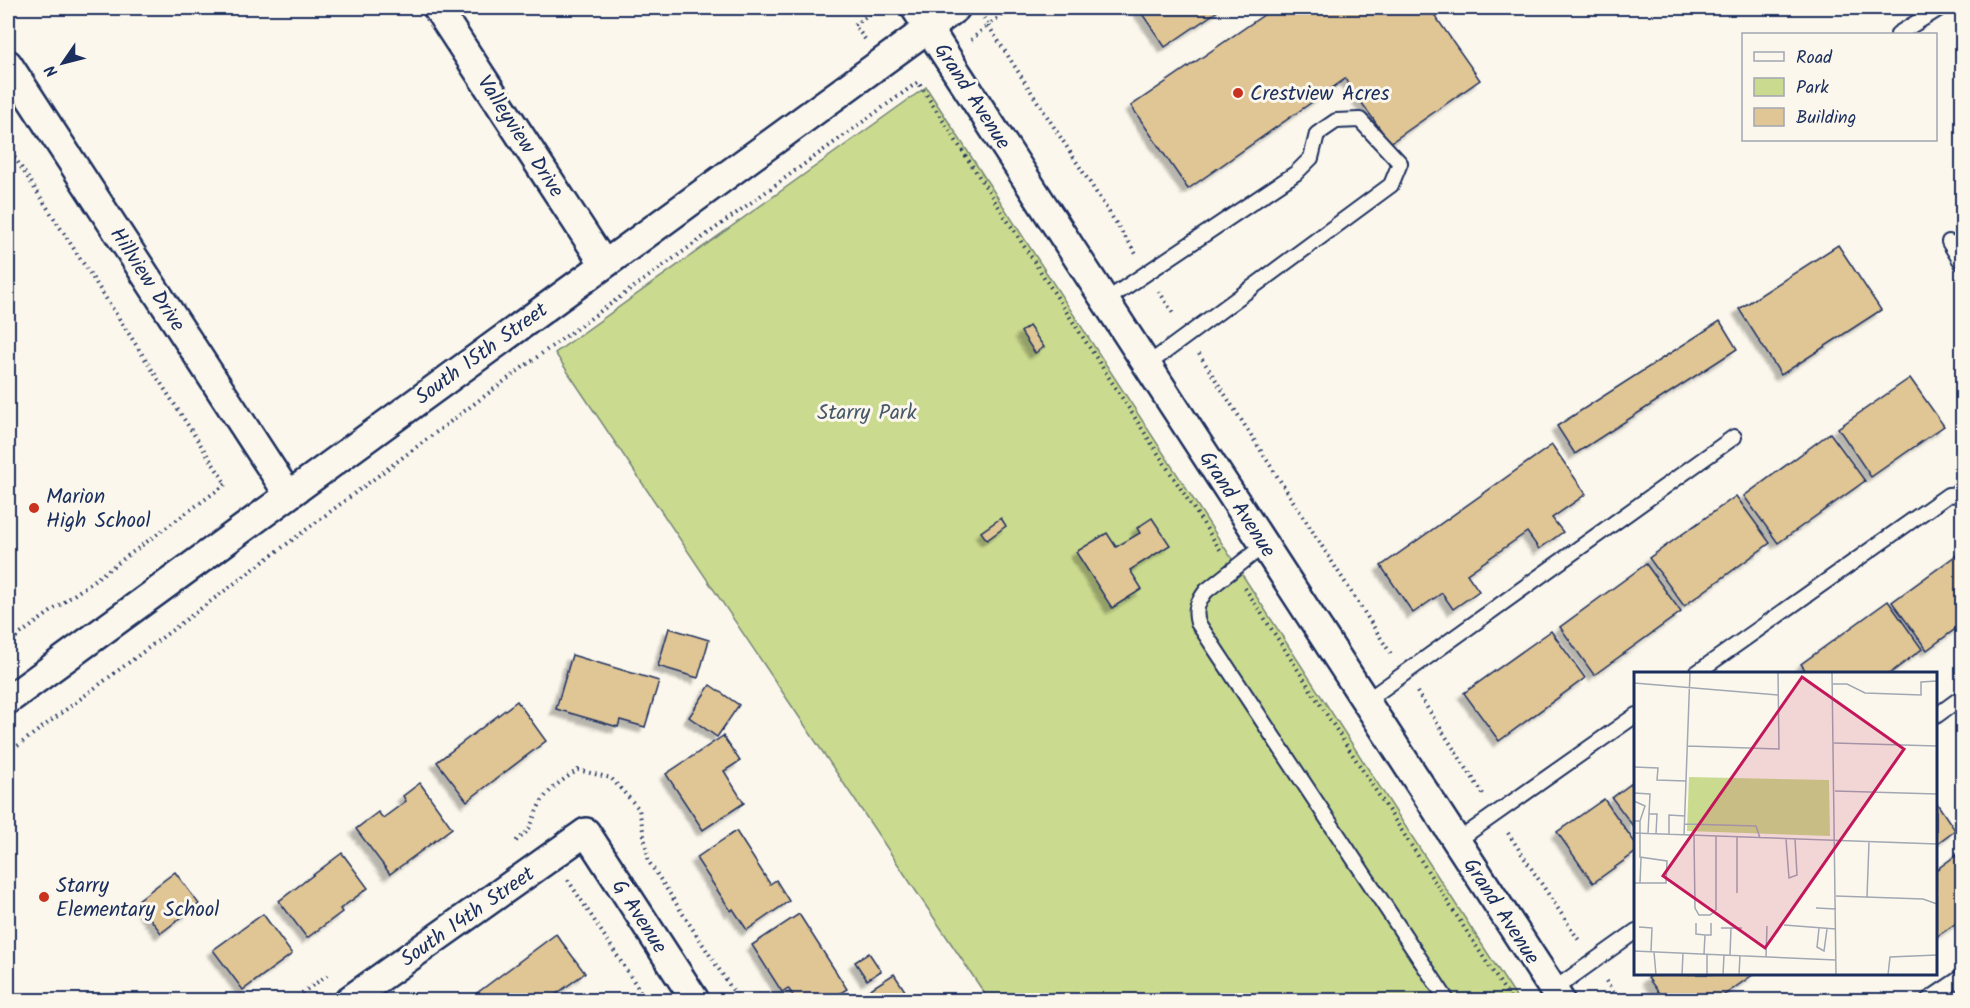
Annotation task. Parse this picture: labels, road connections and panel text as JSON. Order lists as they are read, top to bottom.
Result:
{
  "streets": {
    "street": [
      "Grand Avenue",
      "Valleyview Drive",
      "Hillview Drive",
      "South 15th Street",
      "South 14th Street",
      "G Avenue"
    ]
  },
  "crossings": [
    ["Grand Avenue", "South 15th Street"],
    ["Valleyview Drive", "South 15th Street"],
    ["Hillview Drive", "South 15th Street"],
    ["South 14th Street", "G Avenue"]
  ],
  "parks": ["Starry Park"],
  "places": ["Crestview Acres", "Marion High School", "Starry Elementary School"],
  "legend": ["Road", "Park", "Building"],
  "north": "bottom left"
}
